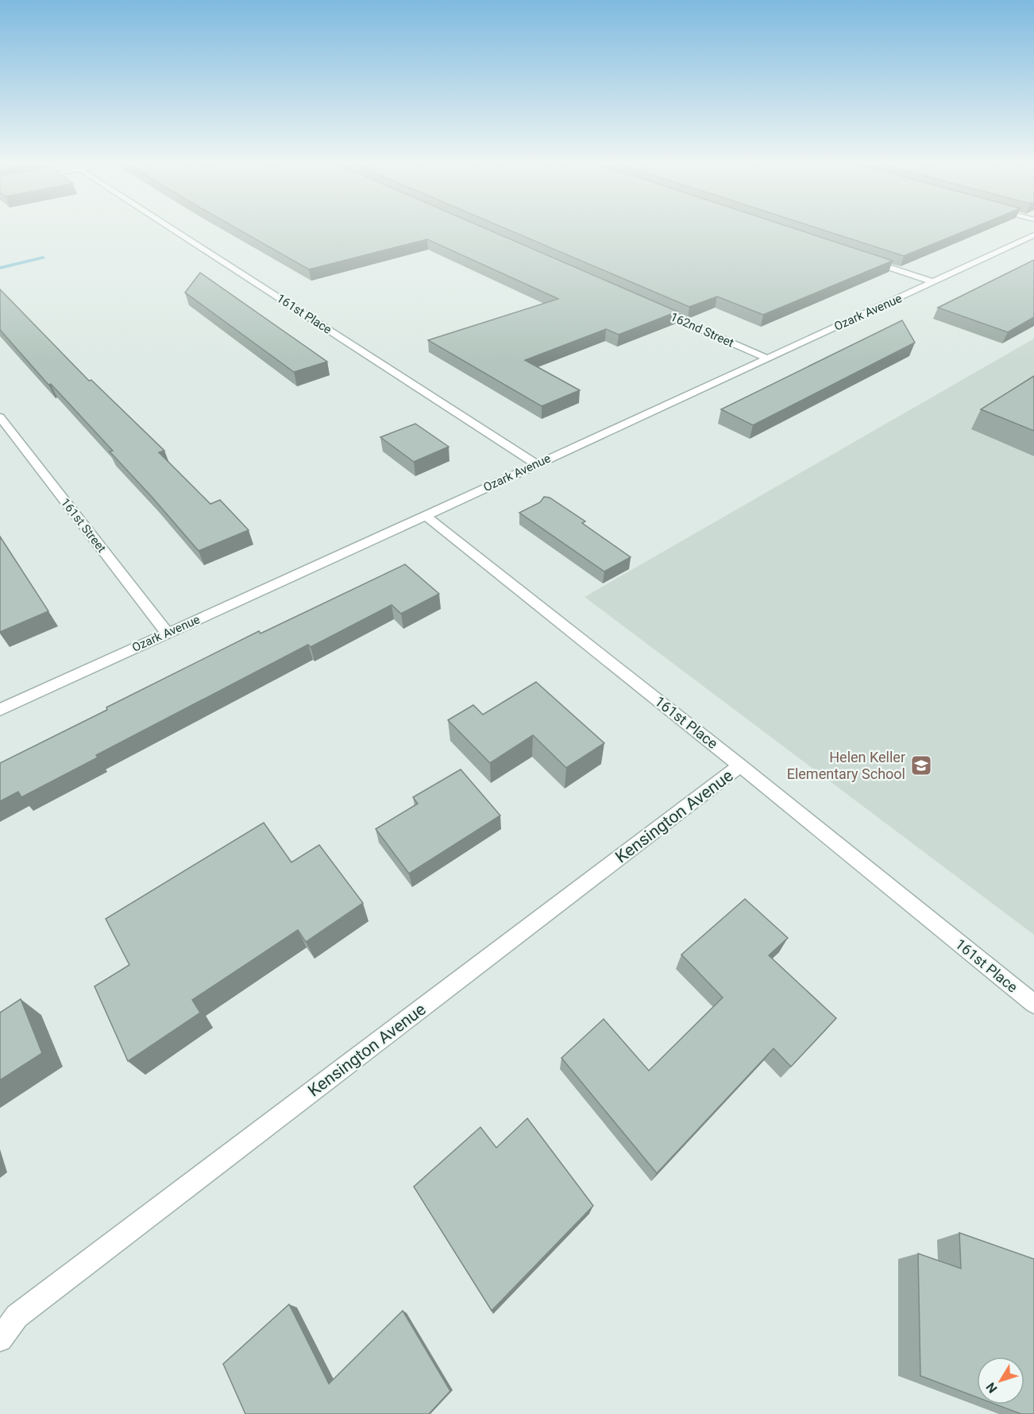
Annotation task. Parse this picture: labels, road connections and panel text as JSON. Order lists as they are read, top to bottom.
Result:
{
  "streets": {
    "street": [
      "Ozark Avenue",
      "161st Place",
      "162nd Street",
      "161st Street",
      "Kensington Avenue"
    ]
  },
  "crossings": [
    ["Ozark Avenue", "161st Place"],
    ["Ozark Avenue", "162nd Street"],
    ["Ozark Avenue", "161st Street"],
    ["161st Place", "Kensington Avenue"]
  ],
  "places": {
    "school or university": ["Helen Keller Elementary School"]
  },
  "north": "bottom left"
}
